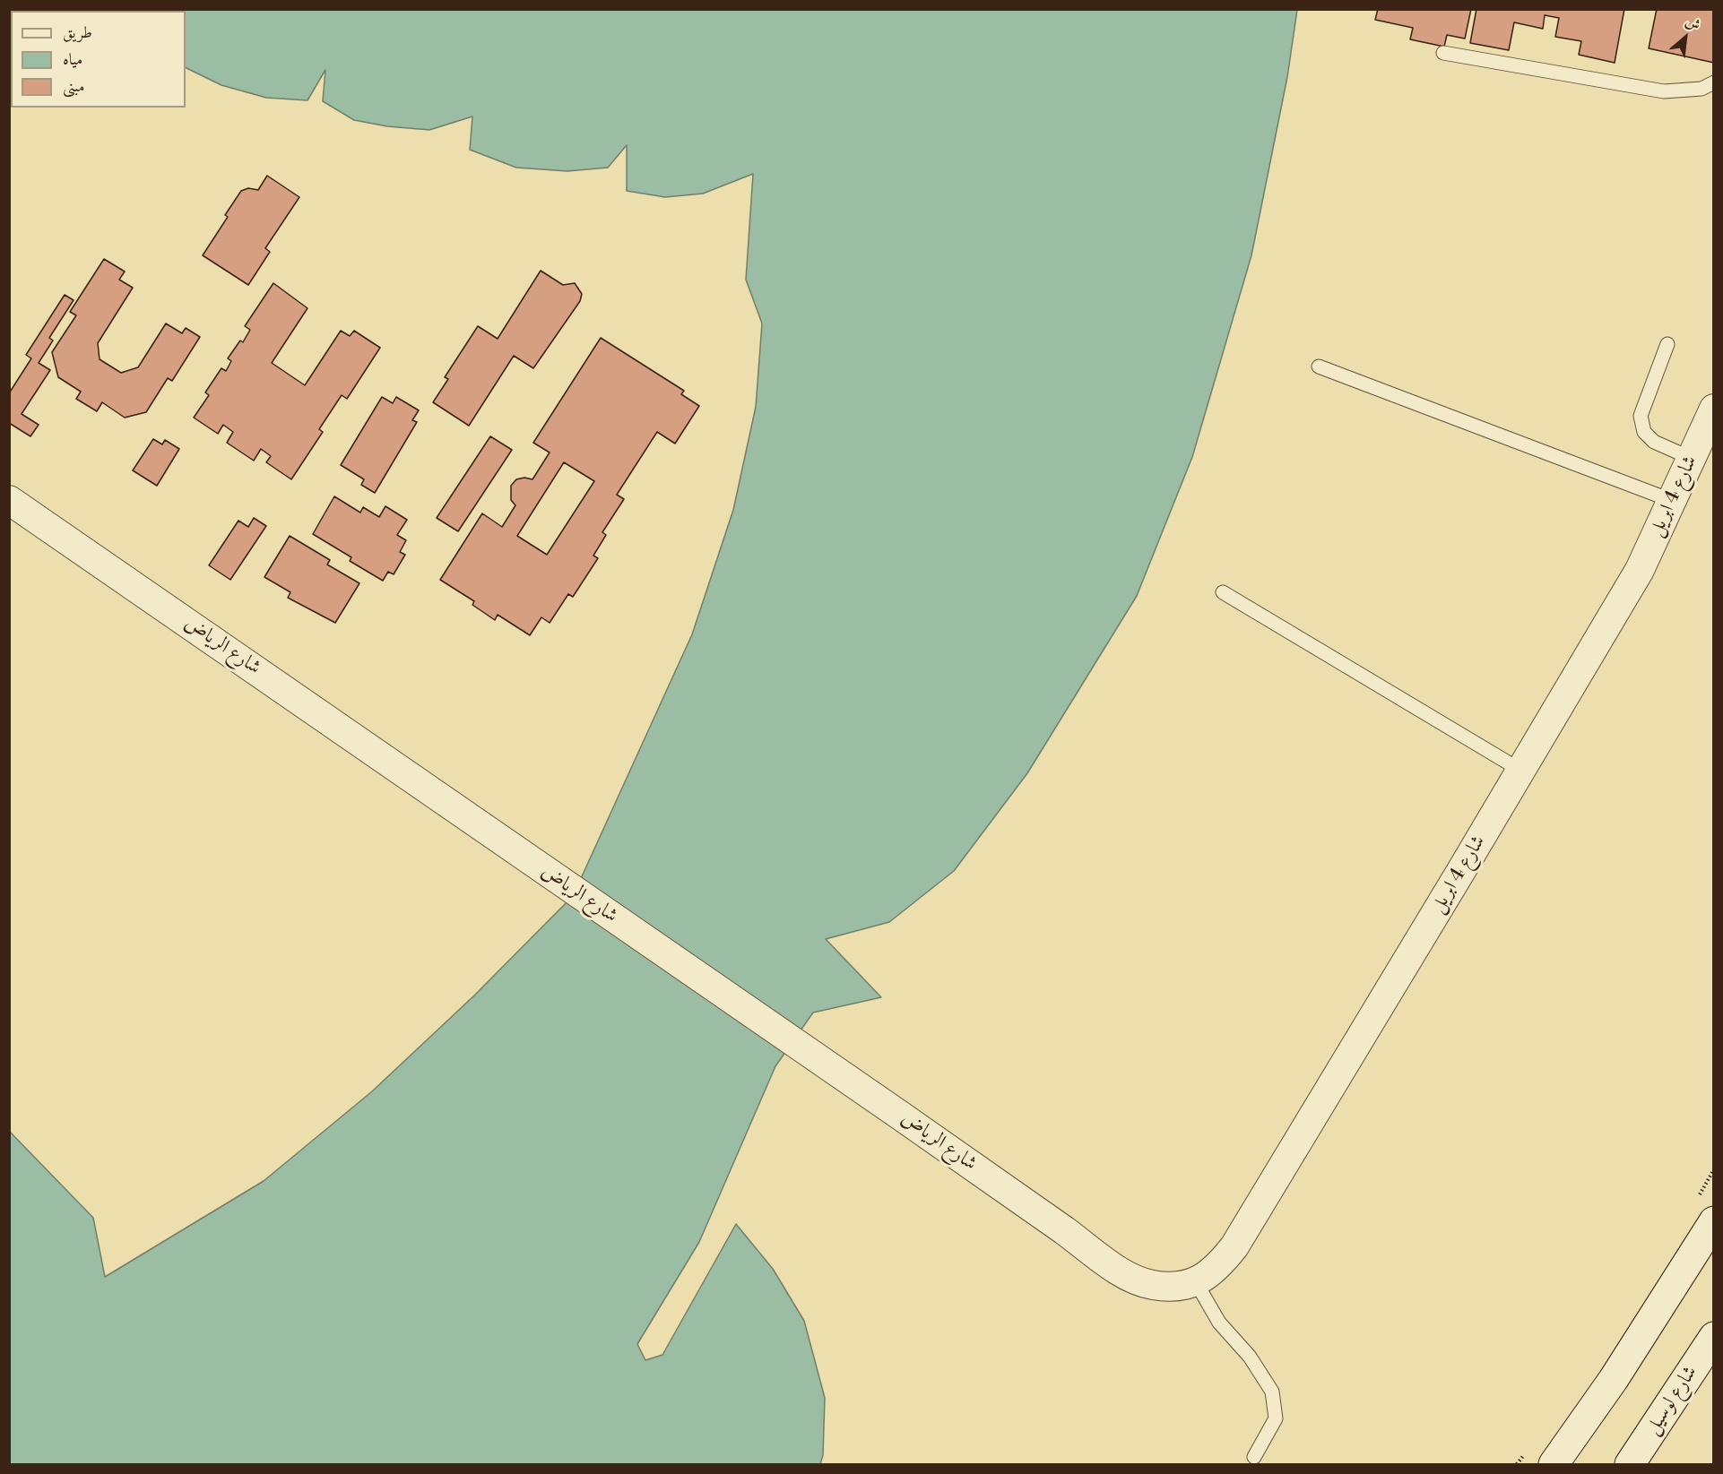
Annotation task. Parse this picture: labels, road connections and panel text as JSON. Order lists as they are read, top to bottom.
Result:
{
  "streets": {
    "main road": ["شارع لوسيل"],
    "street": ["شارع 4 ابريل", "شارع الرياض"]
  },
  "crossings": [
    ["شارع 4 ابريل", "شارع الرياض"]
  ],
  "legend": ["طريق", "مياه", "مبنى"],
  "north": "top right"
}
